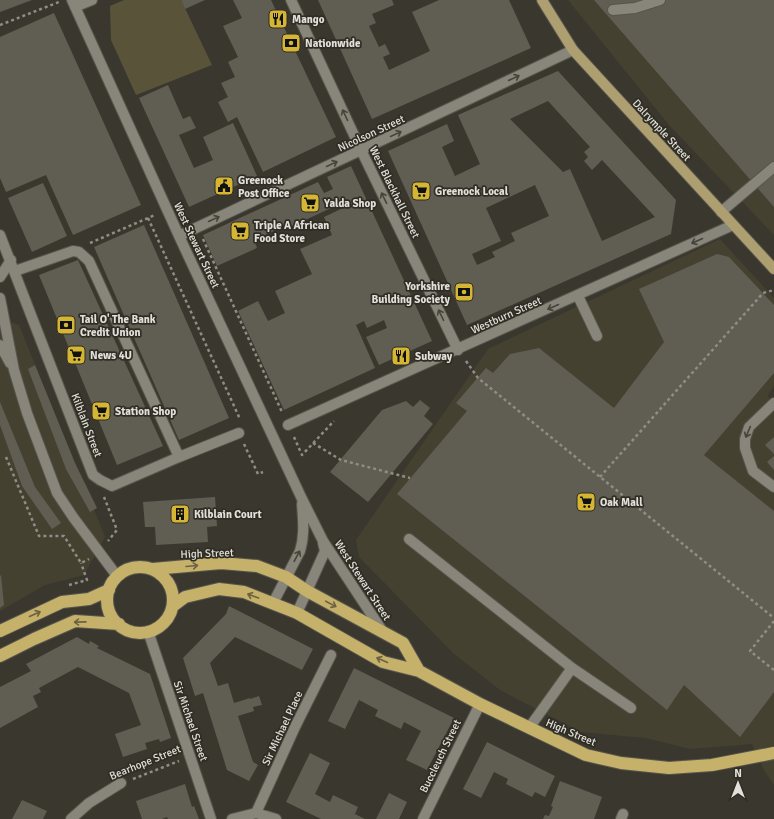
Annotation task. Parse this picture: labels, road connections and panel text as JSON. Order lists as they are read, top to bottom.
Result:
{
  "streets": {
    "highway": ["High Street"],
    "main road": ["Dalrymple Street"],
    "street": [
      "Nicolson Street",
      "West Blackhall Street",
      "West Stewart Street",
      "Westburn Street",
      "Kilblain Street",
      "Sir Michael Street",
      "Sir Michael Place",
      "Buccleuch Street",
      "Bearhope Street"
    ]
  },
  "crossings": [
    ["Dalrymple Street", "Nicolson Street"],
    ["Dalrymple Street", "Westburn Street"],
    ["Nicolson Street", "West Blackhall Street"],
    ["Nicolson Street", "West Stewart Street"],
    ["West Blackhall Street", "Westburn Street"],
    ["West Stewart Street", "High Street"],
    ["High Street", "Sir Michael Street"],
    ["High Street", "Buccleuch Street"],
    ["Sir Michael Street", "Bearhope Street"]
  ],
  "one_way": ["Nicolson Street", "West Blackhall Street", "Westburn Street"],
  "places": {
    "restaurant": ["Mango", "Subway"],
    "bank": ["Nationwide", "Yorkshire Building Society", "Tail O' The Bank Credit Union"],
    "public building": ["Greenock Post Office"],
    "supermarket": [
      "Greenock Local",
      "Yalda Shop",
      "Triple A African Food Store",
      "News 4U",
      "Station Shop",
      "Oak Mall"
    ],
    "building": ["Kilblain Court"]
  },
  "north": "top"
}
